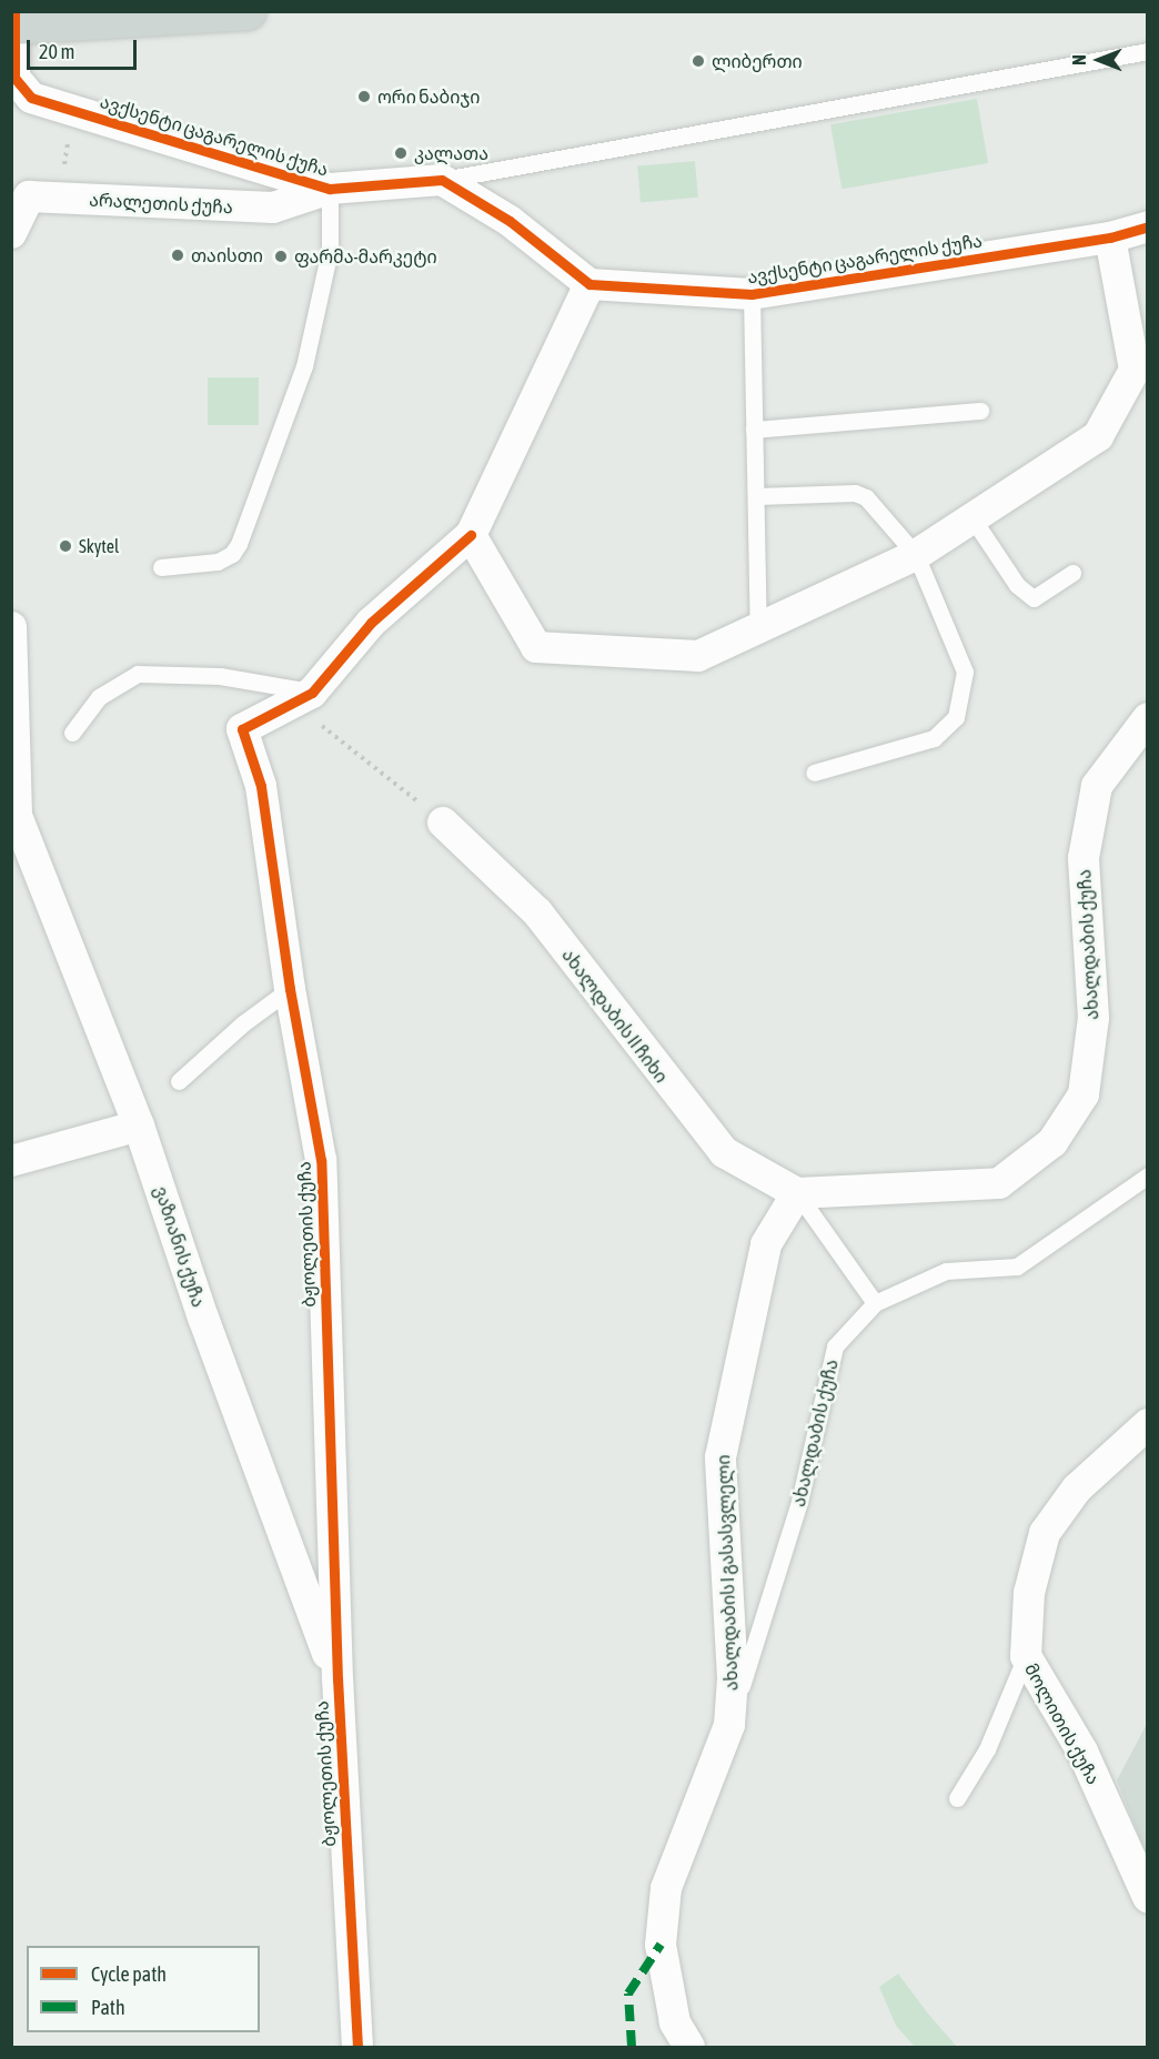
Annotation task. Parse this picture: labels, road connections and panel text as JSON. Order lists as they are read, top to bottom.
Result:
{
  "streets": {
    "street": [
      "ავქსენტი ცაგარელის ქუჩა",
      "არალეთის ქუჩა",
      "ახალდაბის ქუჩა",
      "ახალდაბის II ჩიხი",
      "ბჟოლეთის ქუჩა",
      "ვაზიანის ქუჩა",
      "ახალდაბის I გასასვლელი",
      "მოლითის ქუჩა"
    ]
  },
  "crossings": [
    ["ავქსენტი ცაგარელის ქუჩა", "არალეთის ქუჩა"],
    ["ახალდაბის ქუჩა", "ახალდაბის II ჩიხი"],
    ["ახალდაბის ქუჩა", "ახალდაბის I გასასვლელი"],
    ["ახალდაბის II ჩიხი", "ახალდაბის I გასასვლელი"],
    ["ბჟოლეთის ქუჩა", "ვაზიანის ქუჩა"]
  ],
  "places": [
    "ლიბერთი",
    "ორი ნაბიჯი",
    "კალათა",
    "თაისთი",
    "ფარმა-მარკეტი",
    "Skytel"
  ],
  "legend": ["Cycle path", "Path"],
  "scale_bar": "20 m",
  "north": "left"
}
